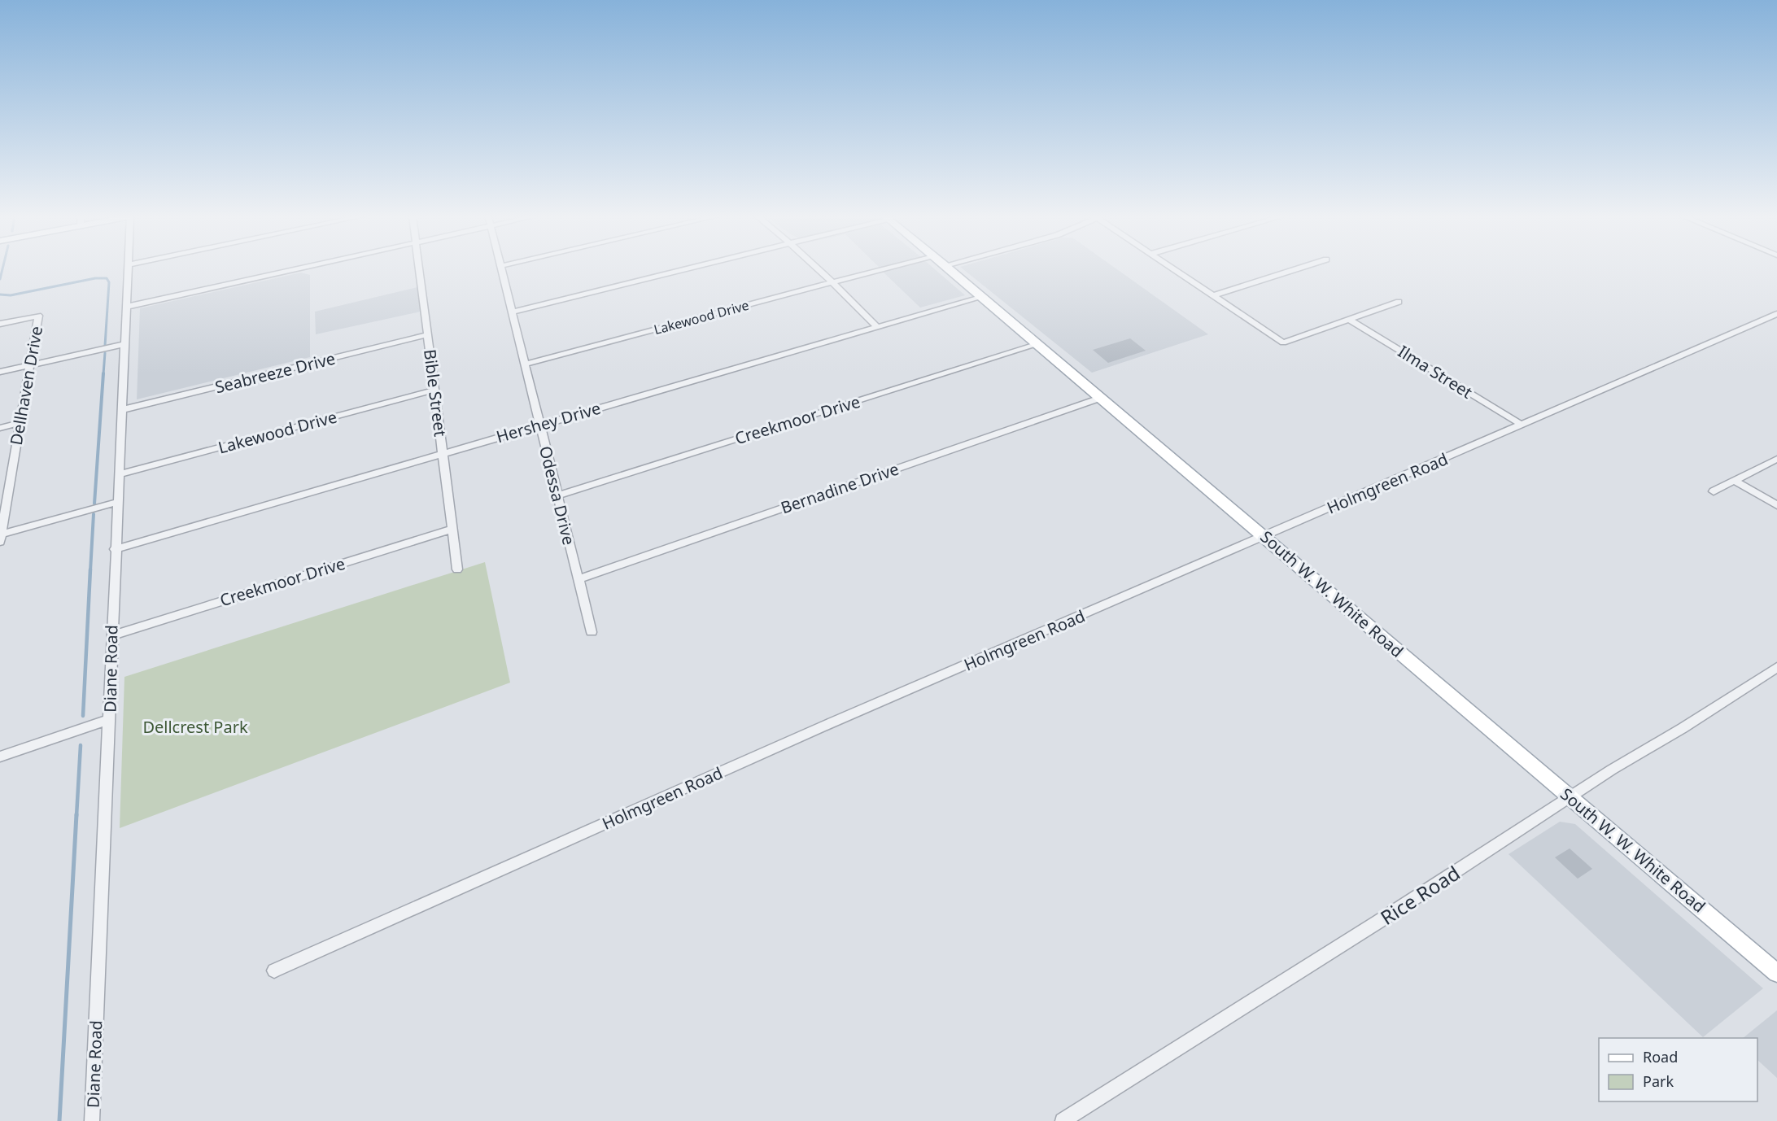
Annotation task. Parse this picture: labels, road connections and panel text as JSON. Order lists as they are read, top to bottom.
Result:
{
  "streets": {
    "main road": ["South W. W. White Road"],
    "street": [
      "Lakewood Drive",
      "Ilma Street",
      "Seabreeze Drive",
      "Dellhaven Drive",
      "Bible Street",
      "Creekmoor Drive",
      "Hershey Drive",
      "Holmgreen Road",
      "Bernadine Drive",
      "Odessa Drive",
      "Diane Road",
      "Rice Road"
    ]
  },
  "crossings": [
    ["Lakewood Drive", "Bible Street"],
    ["Lakewood Drive", "Odessa Drive"],
    ["Lakewood Drive", "Diane Road"],
    ["Ilma Street", "Holmgreen Road"],
    ["Seabreeze Drive", "Bible Street"],
    ["Seabreeze Drive", "Diane Road"],
    ["Bible Street", "Creekmoor Drive"],
    ["Bible Street", "Hershey Drive"],
    ["Creekmoor Drive", "Odessa Drive"],
    ["Creekmoor Drive", "South W. W. White Road"],
    ["Creekmoor Drive", "Diane Road"],
    ["Hershey Drive", "Odessa Drive"],
    ["Hershey Drive", "South W. W. White Road"],
    ["Hershey Drive", "Diane Road"],
    ["Holmgreen Road", "South W. W. White Road"],
    ["Bernadine Drive", "Odessa Drive"],
    ["Bernadine Drive", "South W. W. White Road"],
    ["South W. W. White Road", "Rice Road"]
  ],
  "parks": ["Dellcrest Park"],
  "legend": ["Road", "Park"]
}
